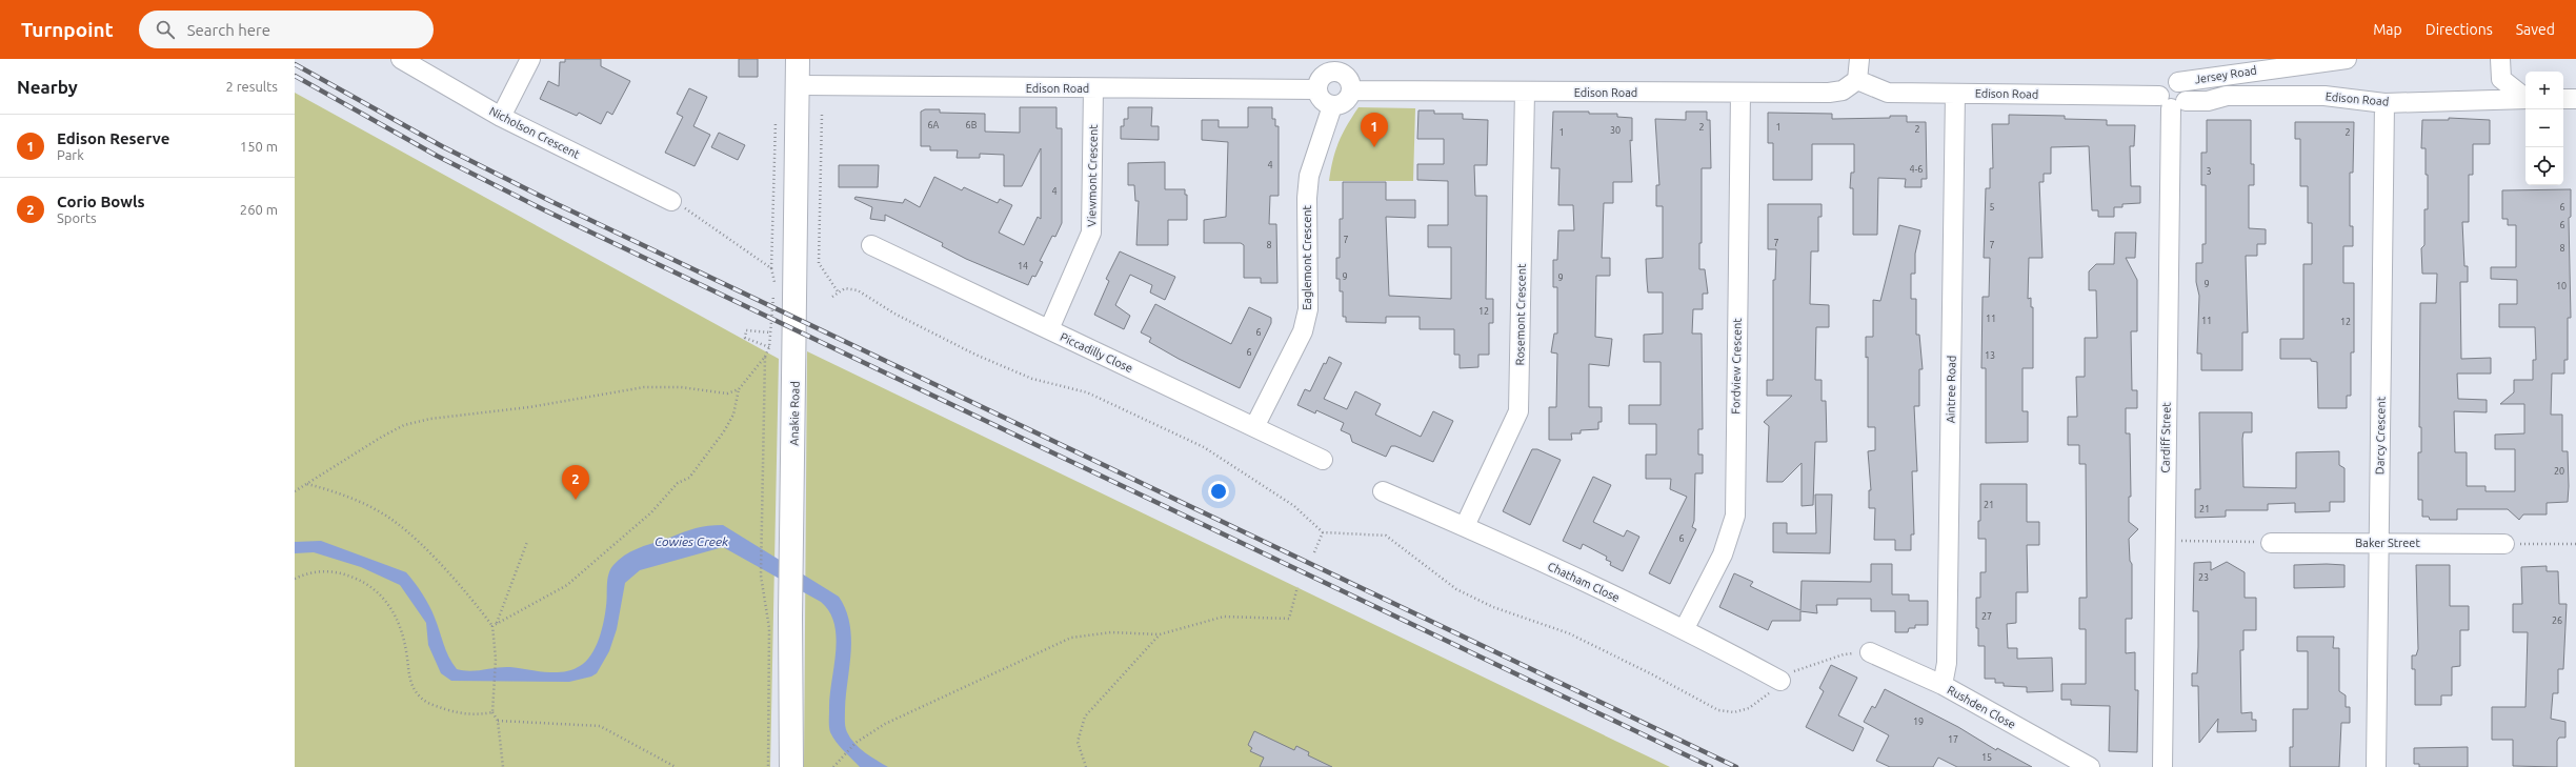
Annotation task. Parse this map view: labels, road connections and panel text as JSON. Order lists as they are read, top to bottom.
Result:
{
  "streets": {
    "main road": ["Anakie Road"],
    "street": [
      "Jersey Road",
      "Edison Road",
      "Nicholson Crescent",
      "Viewmont Crescent",
      "Eaglemont Crescent",
      "Rosemont Crescent",
      "Piccadilly Close",
      "Fordview Crescent",
      "Aintree Road",
      "Darcy Crescent",
      "Cardiff Street",
      "Baker Street",
      "Chatham Close",
      "Rushden Close"
    ]
  },
  "crossings": [
    ["Jersey Road", "Edison Road"],
    ["Jersey Road", "Cardiff Street"],
    ["Edison Road", "Viewmont Crescent"],
    ["Edison Road", "Eaglemont Crescent"],
    ["Edison Road", "Rosemont Crescent"],
    ["Edison Road", "Fordview Crescent"],
    ["Edison Road", "Aintree Road"],
    ["Edison Road", "Anakie Road"],
    ["Edison Road", "Darcy Crescent"],
    ["Edison Road", "Cardiff Street"],
    ["Viewmont Crescent", "Piccadilly Close"],
    ["Eaglemont Crescent", "Piccadilly Close"],
    ["Rosemont Crescent", "Chatham Close"],
    ["Fordview Crescent", "Chatham Close"],
    ["Aintree Road", "Rushden Close"],
    ["Darcy Crescent", "Baker Street"]
  ],
  "water": ["Cowies Creek"],
  "house_numbers": [
    "6A",
    "6B",
    "2",
    "1",
    "2",
    "30",
    "1",
    "2",
    "4",
    "4-6",
    "3",
    "4",
    "5",
    "6",
    "6",
    "7",
    "7",
    "8",
    "7",
    "8",
    "14",
    "9",
    "9",
    "9",
    "10",
    "12",
    "11",
    "11",
    "12",
    "6",
    "6",
    "13",
    "20",
    "21",
    "21",
    "6",
    "23",
    "27",
    "26",
    "19",
    "17",
    "15"
  ],
  "page": {
    "header": "Turnpoint",
    "search": "Search here",
    "nav": ["Map", "Directions", "Saved"],
    "heading": ["Nearby", "2 results"],
    "map_buttons": ["+", "−"],
    "pins": ["1", "2"],
    "list": [
      {
        "mark": "1",
        "name": "Edison Reserve",
        "note": "Park",
        "value": "150 m"
      },
      {
        "mark": "2",
        "name": "Corio Bowls",
        "note": "Sports",
        "value": "260 m"
      }
    ]
  }
}
